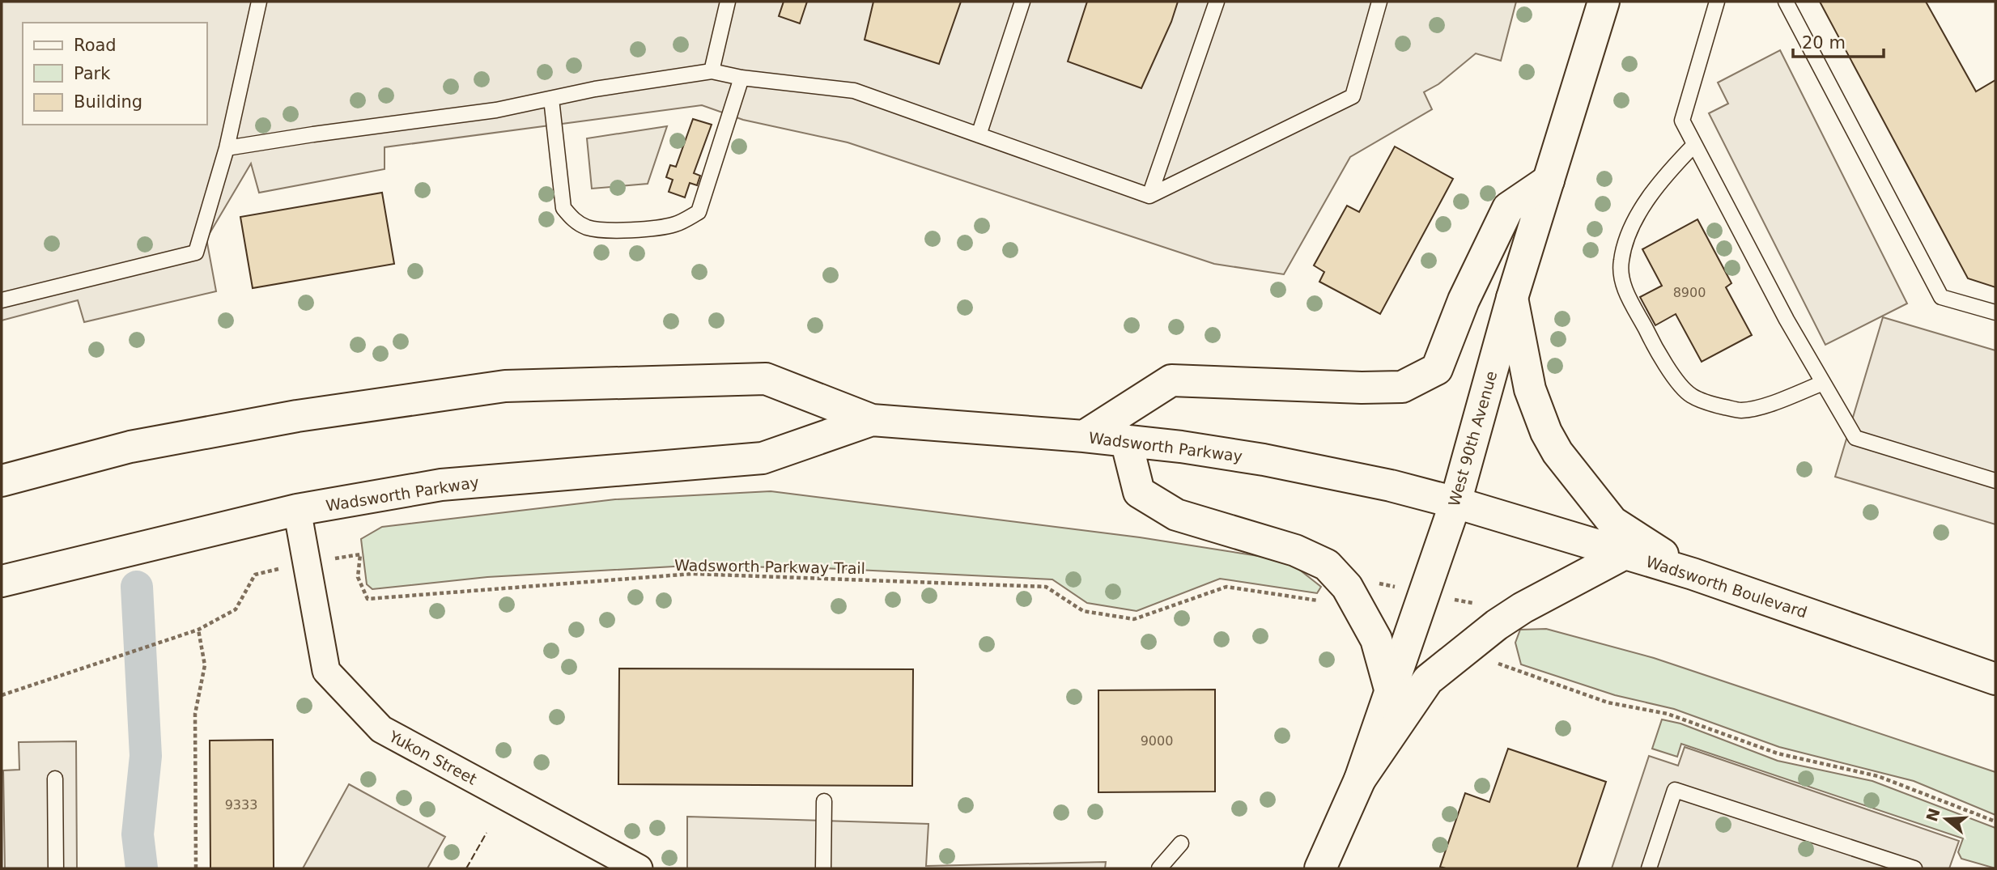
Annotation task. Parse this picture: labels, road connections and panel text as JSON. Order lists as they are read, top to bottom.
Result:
{
  "streets": {
    "main road": ["West 90th Avenue", "Wadsworth Parkway", "Wadsworth Boulevard"],
    "street": ["Yukon Street"],
    "path": ["Wadsworth Parkway Trail"]
  },
  "crossings": [
    ["West 90th Avenue", "Wadsworth Parkway"],
    ["West 90th Avenue", "Wadsworth Boulevard"],
    ["Wadsworth Parkway", "Wadsworth Boulevard"],
    ["Wadsworth Parkway", "Yukon Street"],
    ["Wadsworth Parkway Trail", "Yukon Street"]
  ],
  "house_numbers": ["8900", "9000", "9333"],
  "legend": ["Road", "Park", "Building"],
  "scale_bar": "20 m",
  "north": "left"
}
